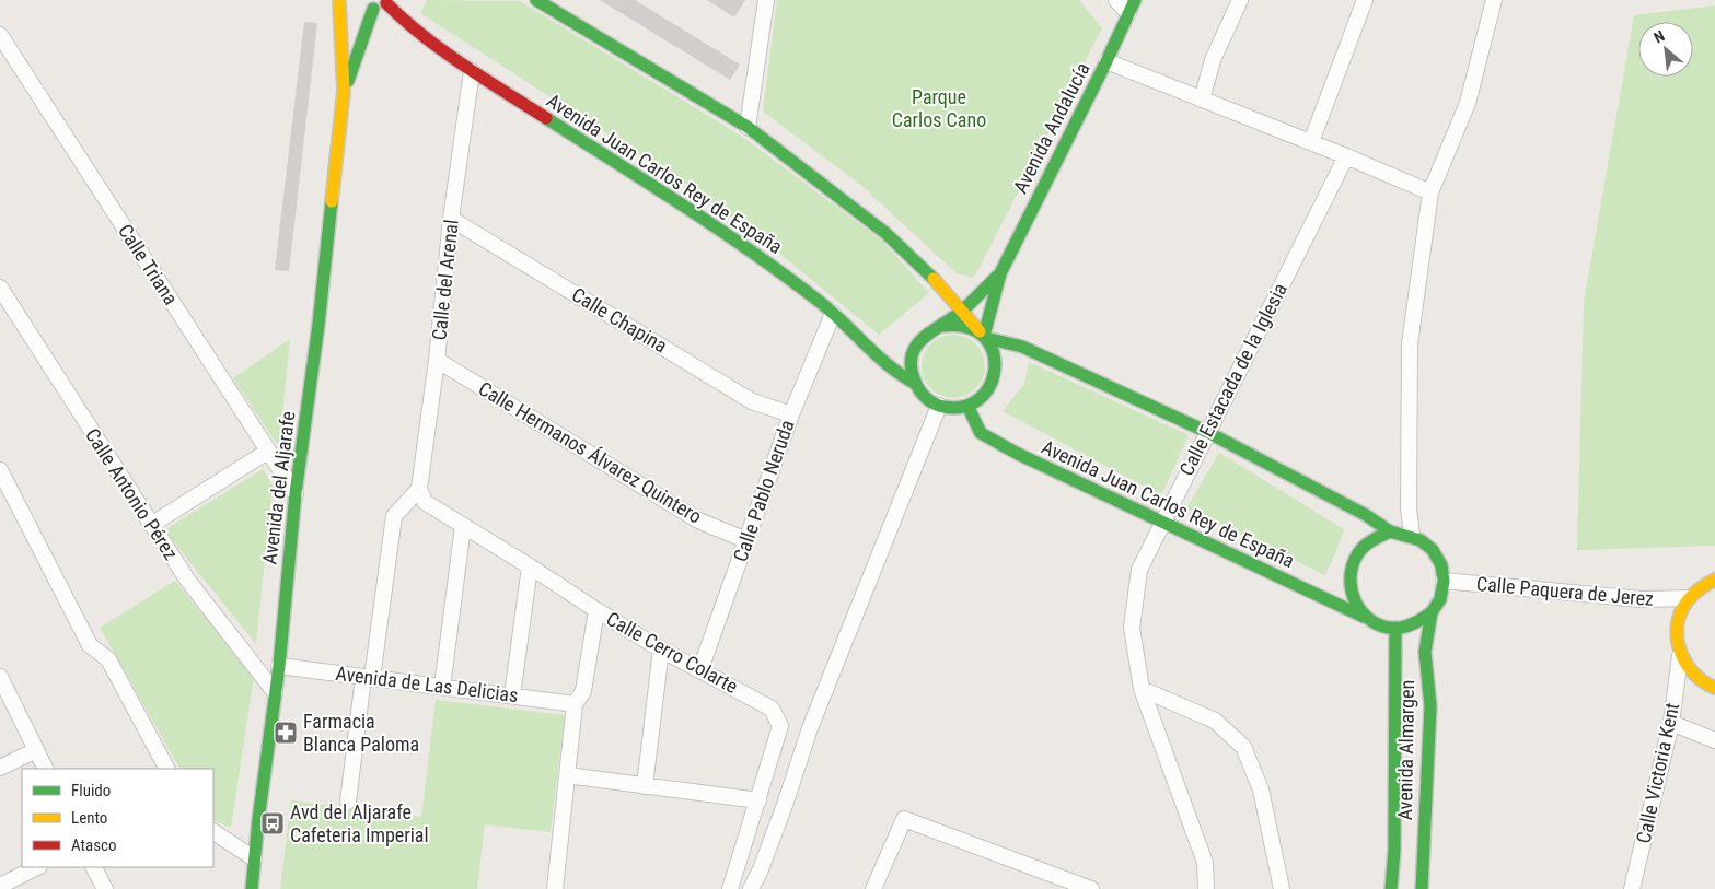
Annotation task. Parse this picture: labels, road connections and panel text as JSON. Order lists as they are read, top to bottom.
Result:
{
  "streets": {
    "street": [
      "Avenida Andalucía",
      "Avenida Juan Carlos Rey de España",
      "Calle Triana",
      "Calle del Arenal",
      "Calle Chapina",
      "Calle Estacada de la Iglesia",
      "Calle Hermanos Álvarez Quintero",
      "Avenida del Aljarafe",
      "Calle Pablo Neruda",
      "Calle Antonio Pérez",
      "Calle Paquera de Jerez",
      "Calle Cerro Colarte",
      "Avenida de Las Delicias",
      "Avenida Almargen",
      "Calle Victoria Kent"
    ]
  },
  "crossings": [
    ["Avenida Juan Carlos Rey de España", "Calle del Arenal"],
    ["Avenida Juan Carlos Rey de España", "Calle Estacada de la Iglesia"],
    ["Avenida Juan Carlos Rey de España", "Calle Pablo Neruda"],
    ["Avenida Juan Carlos Rey de España", "Calle Paquera de Jerez"],
    ["Avenida Juan Carlos Rey de España", "Avenida Almargen"],
    ["Calle Triana", "Avenida del Aljarafe"],
    ["Calle del Arenal", "Calle Chapina"],
    ["Calle del Arenal", "Calle Hermanos Álvarez Quintero"],
    ["Calle del Arenal", "Calle Cerro Colarte"],
    ["Calle Chapina", "Calle Pablo Neruda"],
    ["Calle Hermanos Álvarez Quintero", "Calle Pablo Neruda"],
    ["Avenida del Aljarafe", "Calle Antonio Pérez"],
    ["Avenida del Aljarafe", "Avenida de Las Delicias"],
    ["Calle Pablo Neruda", "Calle Cerro Colarte"],
    ["Calle Paquera de Jerez", "Avenida Almargen"]
  ],
  "parks": ["Parque Carlos Cano"],
  "places": {
    "pharmacy": ["Farmacia Blanca Paloma"],
    "bus stop": ["Avd del Aljarafe Cafeteria Imperial"]
  },
  "legend": ["Fluido", "Lento", "Atasco"],
  "north": "top left"
}
